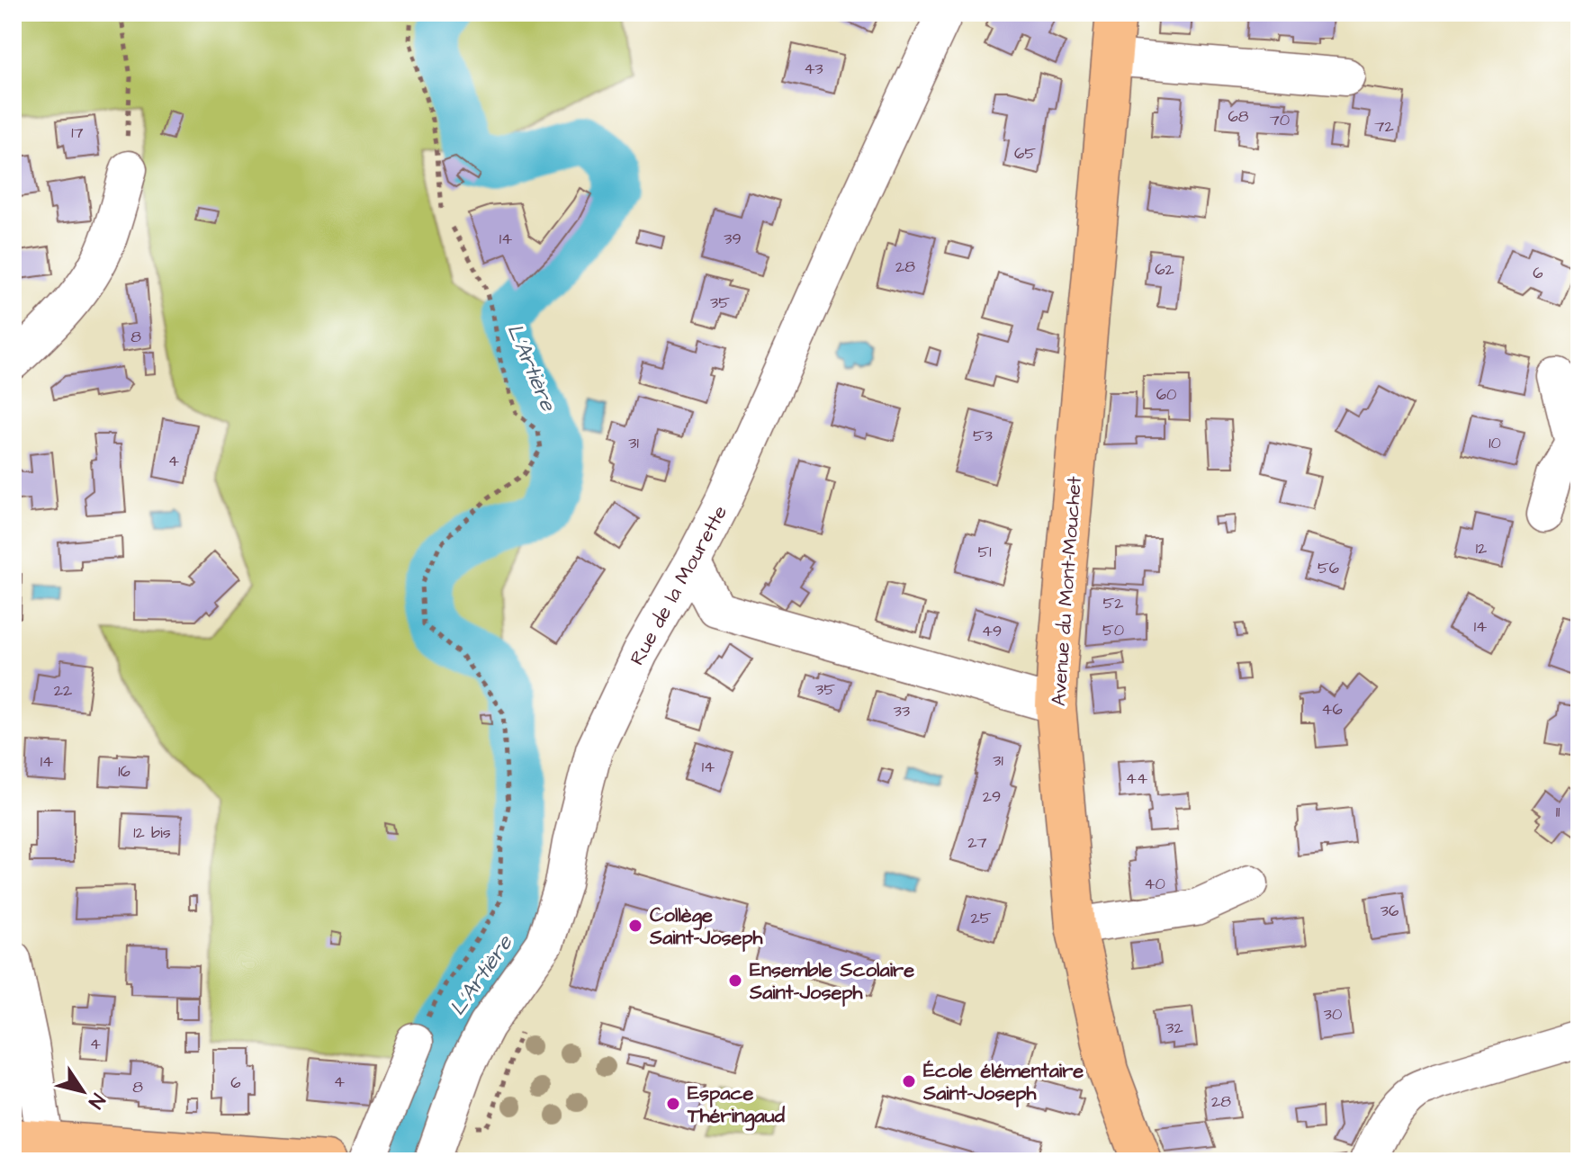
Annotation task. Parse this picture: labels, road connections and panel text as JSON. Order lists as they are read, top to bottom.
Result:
{
  "streets": {
    "main road": ["Avenue du Mont-Mouchet"],
    "street": ["Rue de la Mourette"]
  },
  "water": ["L'Artière"],
  "places": [
    "Collège Saint-Joseph",
    "Ensemble Scolaire Saint-Joseph",
    "École élémentaire Saint-Joseph",
    "Espace Théringaud"
  ],
  "house_numbers": [
    "43",
    "68",
    "70",
    "72",
    "17",
    "65",
    "14",
    "39",
    "28",
    "62",
    "6",
    "35",
    "8",
    "60",
    "53",
    "31",
    "10",
    "4",
    "12",
    "51",
    "56",
    "52",
    "14",
    "50",
    "49",
    "35",
    "22",
    "46",
    "33",
    "31",
    "14",
    "14",
    "16",
    "44",
    "29",
    "11",
    "12 bis",
    "27",
    "40",
    "36",
    "25",
    "30",
    "32",
    "4",
    "4",
    "6",
    "8",
    "28"
  ],
  "north": "bottom right"
}
